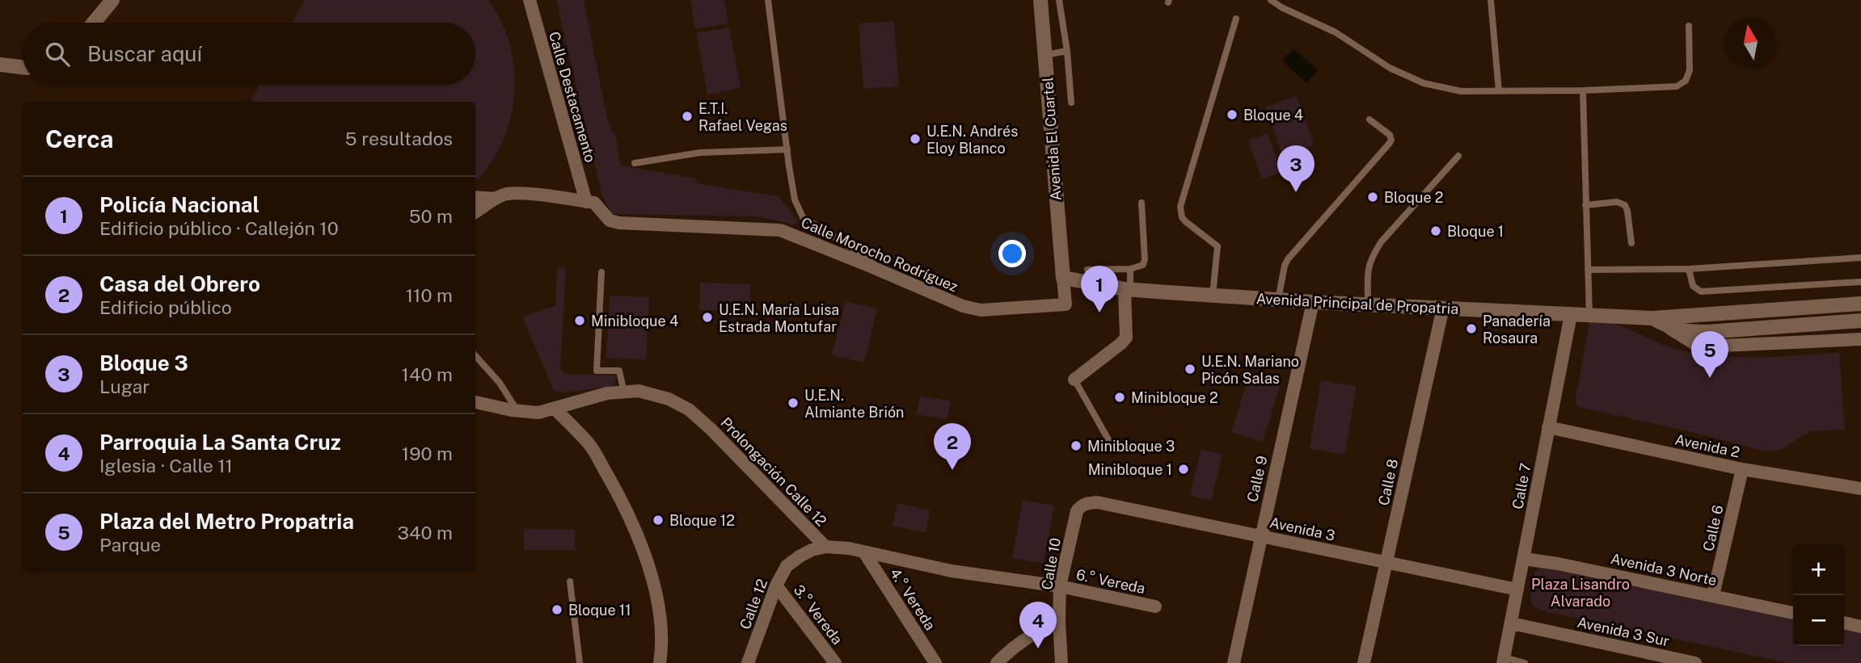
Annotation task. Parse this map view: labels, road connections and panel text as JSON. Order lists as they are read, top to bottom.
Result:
{
  "streets": {
    "main road": ["Avenida El Cuartel", "Avenida Principal de Propatria"],
    "street": [
      "Calle Destacamento",
      "Calle Morocho Rodríguez",
      "Avenida 2",
      "Prolongación Calle 12",
      "Calle 9",
      "Calle 8",
      "Calle 7",
      "Calle 6",
      "Avenida 3",
      "Calle 10",
      "Avenida 3 Norte",
      "6.° Vereda",
      "4.° Vereda",
      "Calle 12",
      "3.° Vereda",
      "Avenida 3 Sur"
    ]
  },
  "crossings": [
    ["Calle Destacamento", "Calle Morocho Rodríguez"],
    ["Avenida El Cuartel", "Calle Morocho Rodríguez"],
    ["Avenida El Cuartel", "Avenida Principal de Propatria"],
    ["Calle Morocho Rodríguez", "Avenida Principal de Propatria"],
    ["Avenida Principal de Propatria", "Calle 9"],
    ["Avenida Principal de Propatria", "Calle 8"],
    ["Avenida Principal de Propatria", "Calle 7"],
    ["Avenida 2", "Calle 7"],
    ["Avenida 2", "Calle 6"],
    ["Prolongación Calle 12", "Calle 10"],
    ["Prolongación Calle 12", "6.° Vereda"],
    ["Prolongación Calle 12", "4.° Vereda"],
    ["Prolongación Calle 12", "Calle 12"],
    ["Calle 9", "Avenida 3"],
    ["Calle 8", "Avenida 3"],
    ["Calle 7", "Avenida 3"],
    ["Calle 7", "Avenida 3 Norte"],
    ["Calle 7", "Avenida 3 Sur"],
    ["Calle 6", "Avenida 3 Norte"],
    ["Avenida 3", "Calle 10"],
    ["Calle 10", "6.° Vereda"],
    ["Calle 12", "3.° Vereda"]
  ],
  "parks": ["Plaza Lisandro Alvarado"],
  "places": [
    "Bloque 4",
    "E.T.I. Rafael Vegas",
    "U.E.N. Andrés Eloy Blanco",
    "Bloque 2",
    "Bloque 1",
    "U.E.N. María Luisa Estrada Montufar",
    "Minibloque 4",
    "Panadería Rosaura",
    "U.E.N. Mariano Picón Salas",
    "Minibloque 2",
    "U.E.N. Almiante Brión",
    "Minibloque 3",
    "Minibloque 1",
    "Bloque 12",
    "Bloque 11"
  ],
  "north": "top",
  "page": {
    "search": "Buscar aquí",
    "heading": ["Cerca", "5 resultados"],
    "pins": [
      "3",
      "1",
      "5",
      "2",
      "4"
    ],
    "list": [
      {
        "mark": "1",
        "name": "Policía Nacional",
        "note": "Edificio público · Callejón 10",
        "value": "50 m"
      },
      {
        "mark": "2",
        "name": "Casa del Obrero",
        "note": "Edificio público",
        "value": "110 m"
      },
      {
        "mark": "3",
        "name": "Bloque 3",
        "note": "Lugar",
        "value": "140 m"
      },
      {
        "mark": "4",
        "name": "Parroquia La Santa Cruz",
        "note": "Iglesia · Calle 11",
        "value": "190 m"
      },
      {
        "mark": "5",
        "name": "Plaza del Metro Propatria",
        "note": "Parque",
        "value": "340 m"
      }
    ],
    "map_buttons": ["+", "−"]
  }
}
